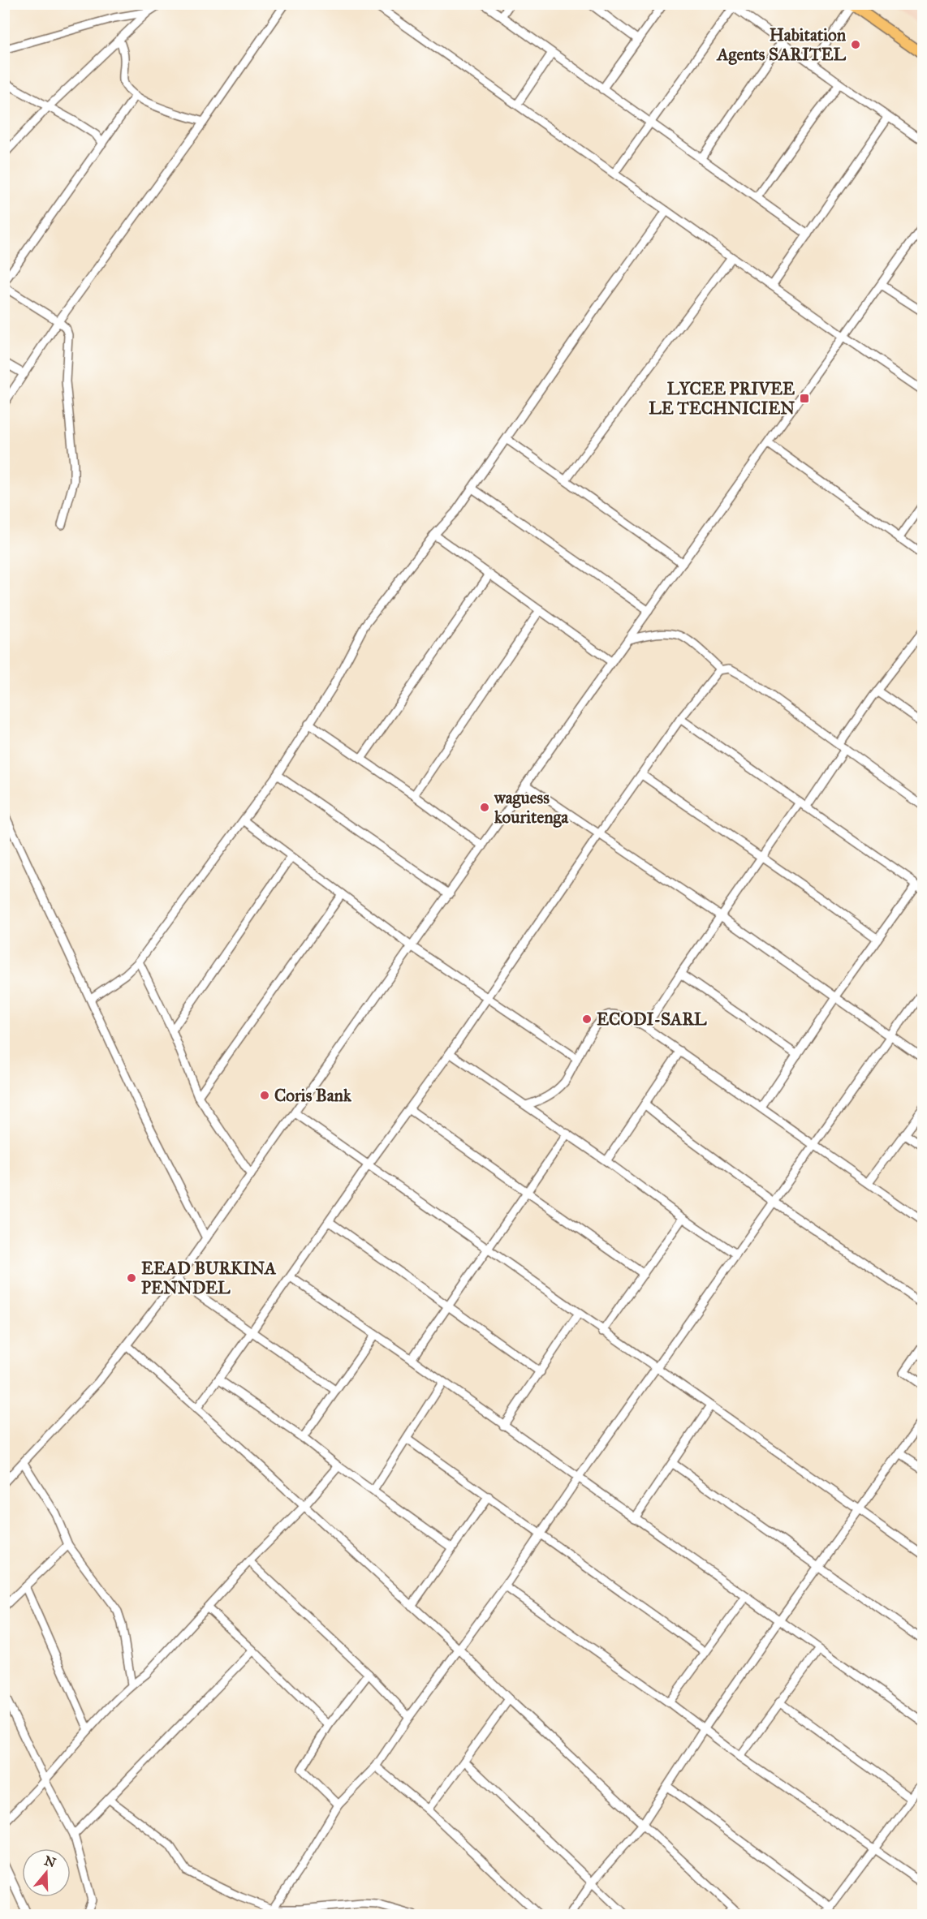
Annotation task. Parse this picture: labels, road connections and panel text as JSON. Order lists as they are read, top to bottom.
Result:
{
  "places": {
    "other": [
      "Habitation Agents SARITEL",
      "waguess kouritenga",
      "ECODI-SARL",
      "Coris Bank",
      "EEAD BURKINA PENNDEL"
    ],
    "transit": ["LYCEE PRIVEE LE TECHNICIEN"]
  },
  "north": "top"
}
